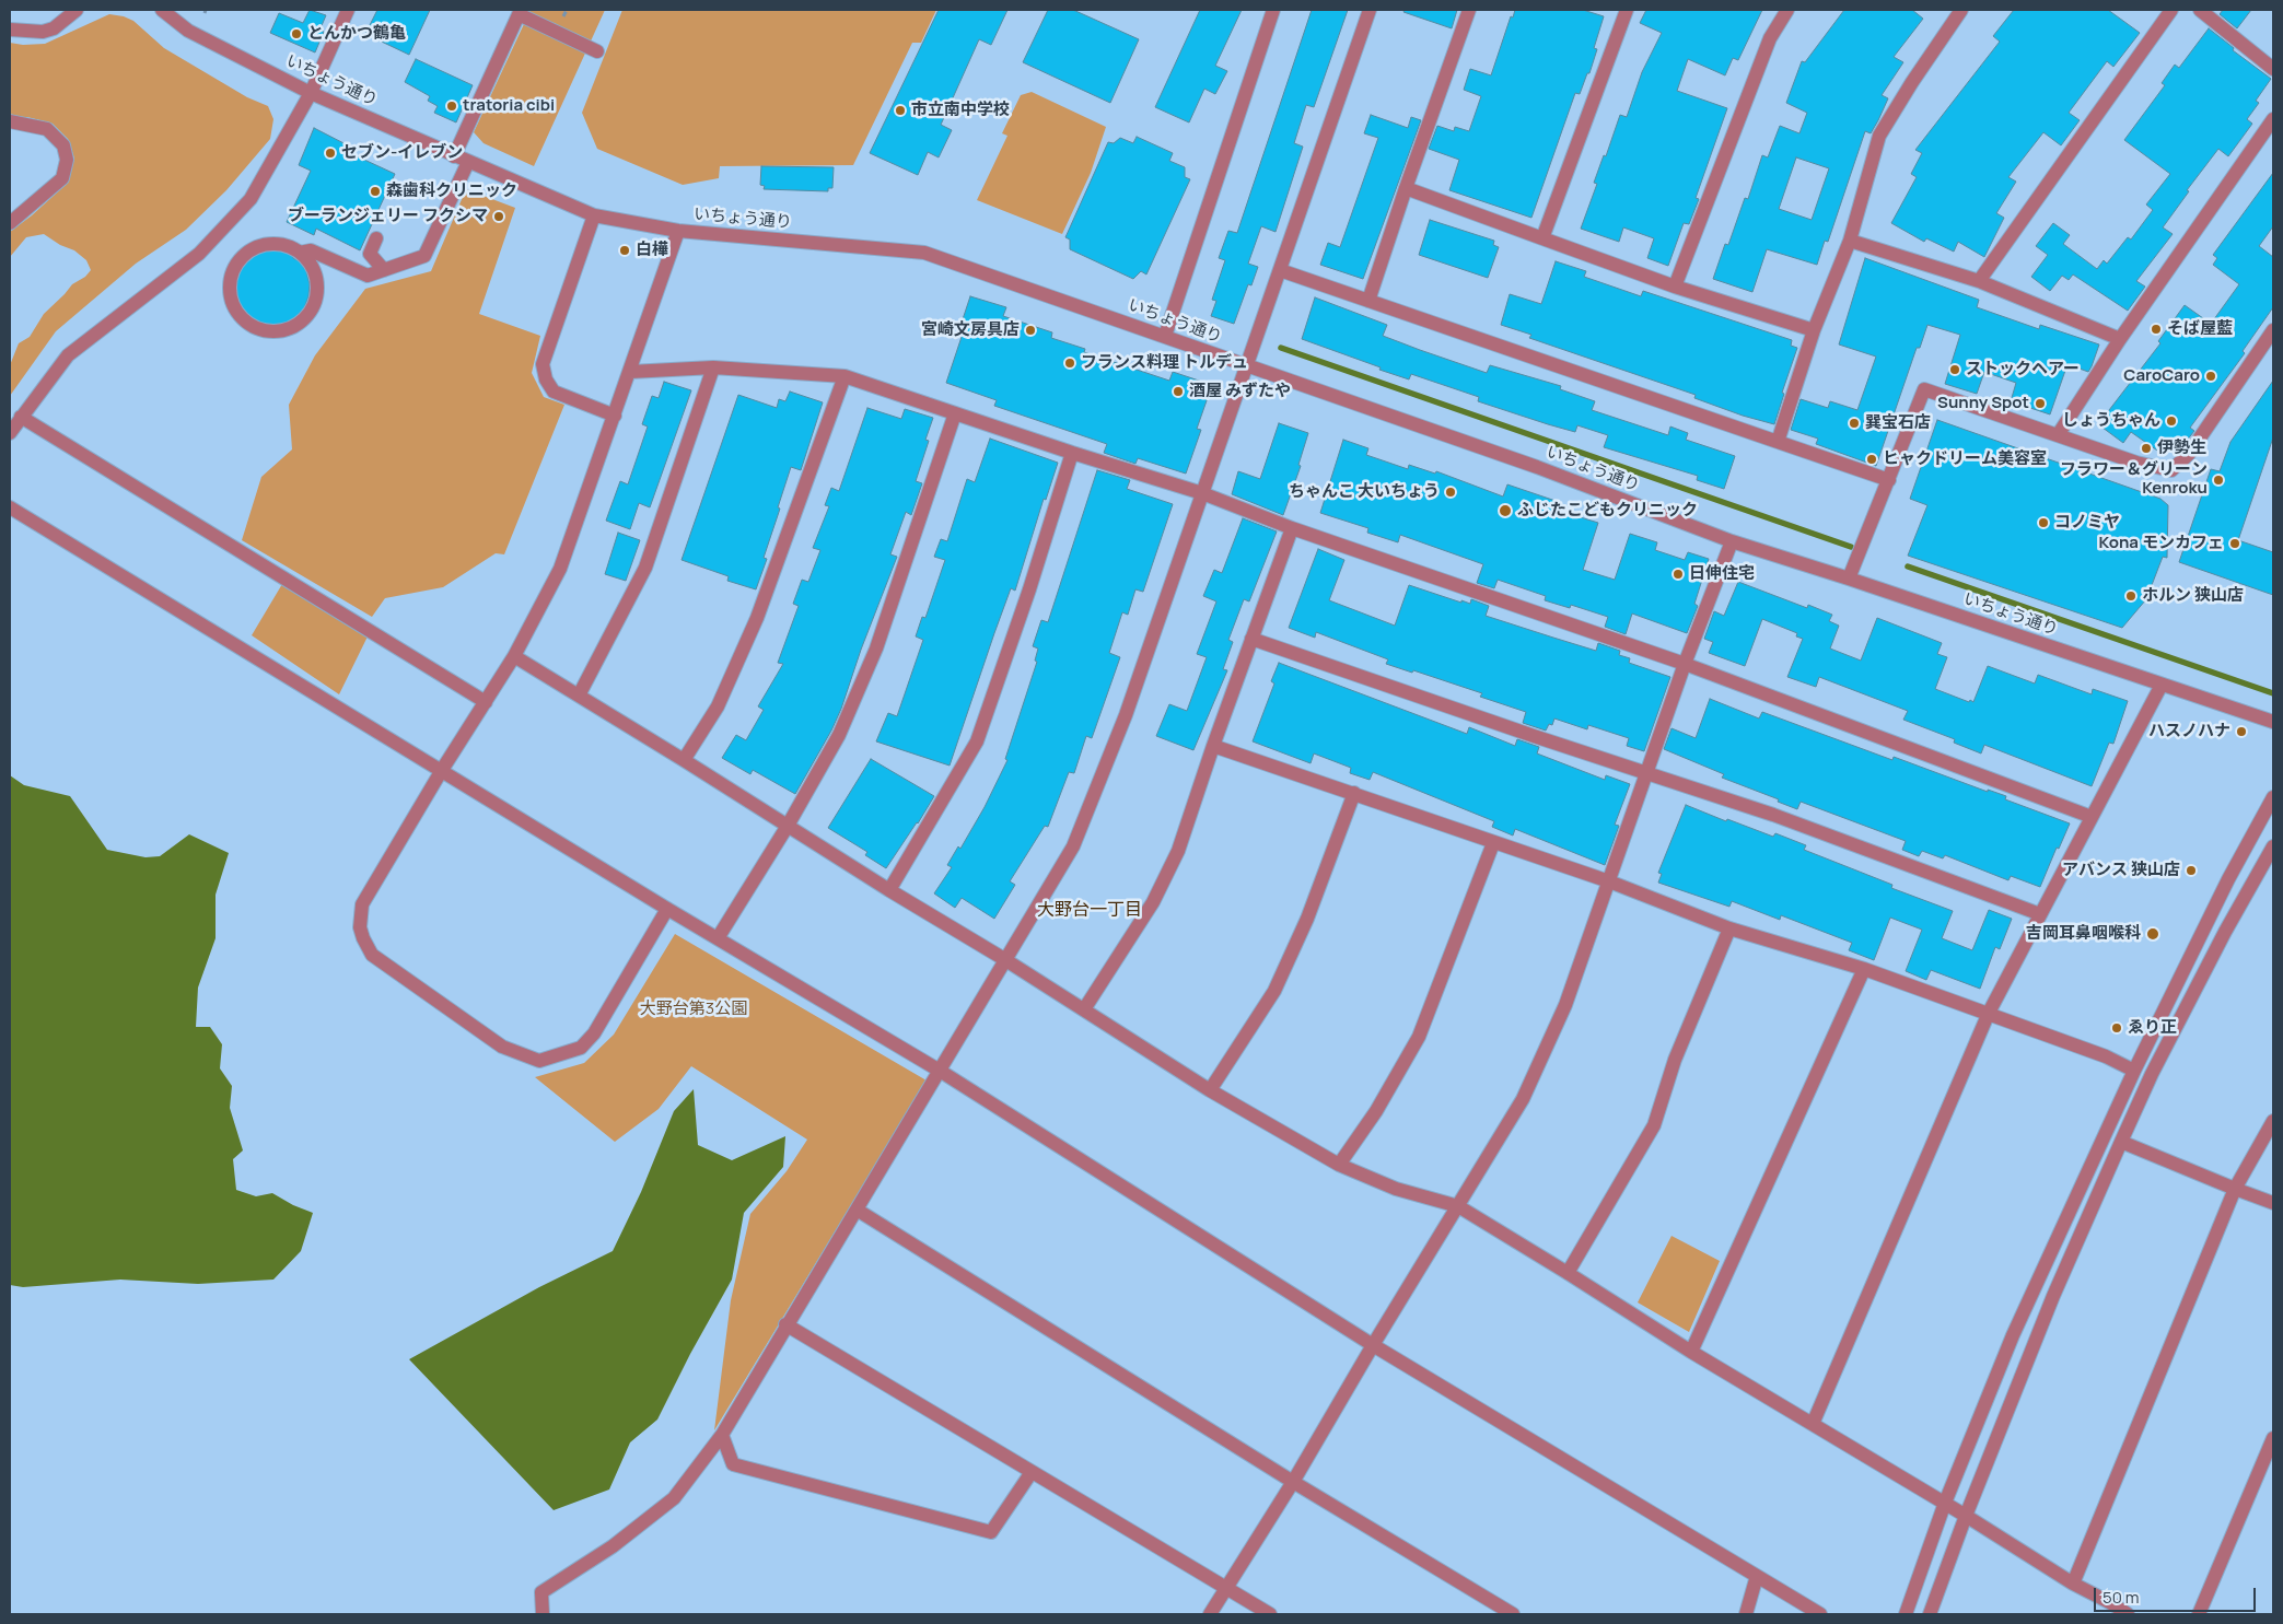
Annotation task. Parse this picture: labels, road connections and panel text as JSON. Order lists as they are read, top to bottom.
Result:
{
  "streets": {
    "street": ["いちょう通り"]
  },
  "districts": ["大野台一丁目"],
  "parks": ["大野台第3公園"],
  "places": [
    "とんかつ鶴亀",
    "tratoria cibi",
    "市立南中学校",
    "セブン-イレブン",
    "森歯科クリニック",
    "ブーランジェリー フクシマ",
    "白樺",
    "そば屋藍",
    "宮崎文房具店",
    "フランス料理 トルデュ",
    "ストックヘアー",
    "CaroCaro",
    "酒屋 みずたや",
    "Sunny Spot",
    "しょうちゃん",
    "巽宝石店",
    "伊勢生",
    "ヒャクドリーム美容室",
    "フラワー＆グリーン Kenroku",
    "ちゃんこ 大いちょう",
    "ふじたこどもクリニック",
    "コノミヤ",
    "Kona モンカフェ",
    "日伸住宅",
    "ホルン 狭山店",
    "ハスノハナ",
    "アバンス 狭山店",
    "吉岡耳鼻咽喉科",
    "ゑり正"
  ],
  "scale_bar": "50 m"
}
